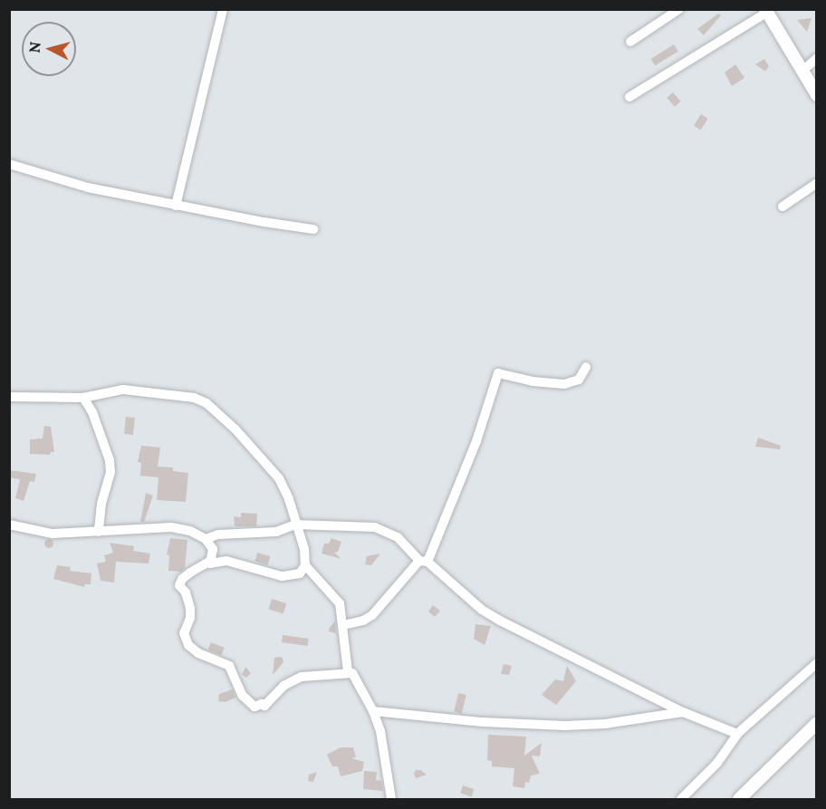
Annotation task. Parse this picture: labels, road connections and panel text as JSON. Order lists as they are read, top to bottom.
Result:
{
  "north": "left"
}
